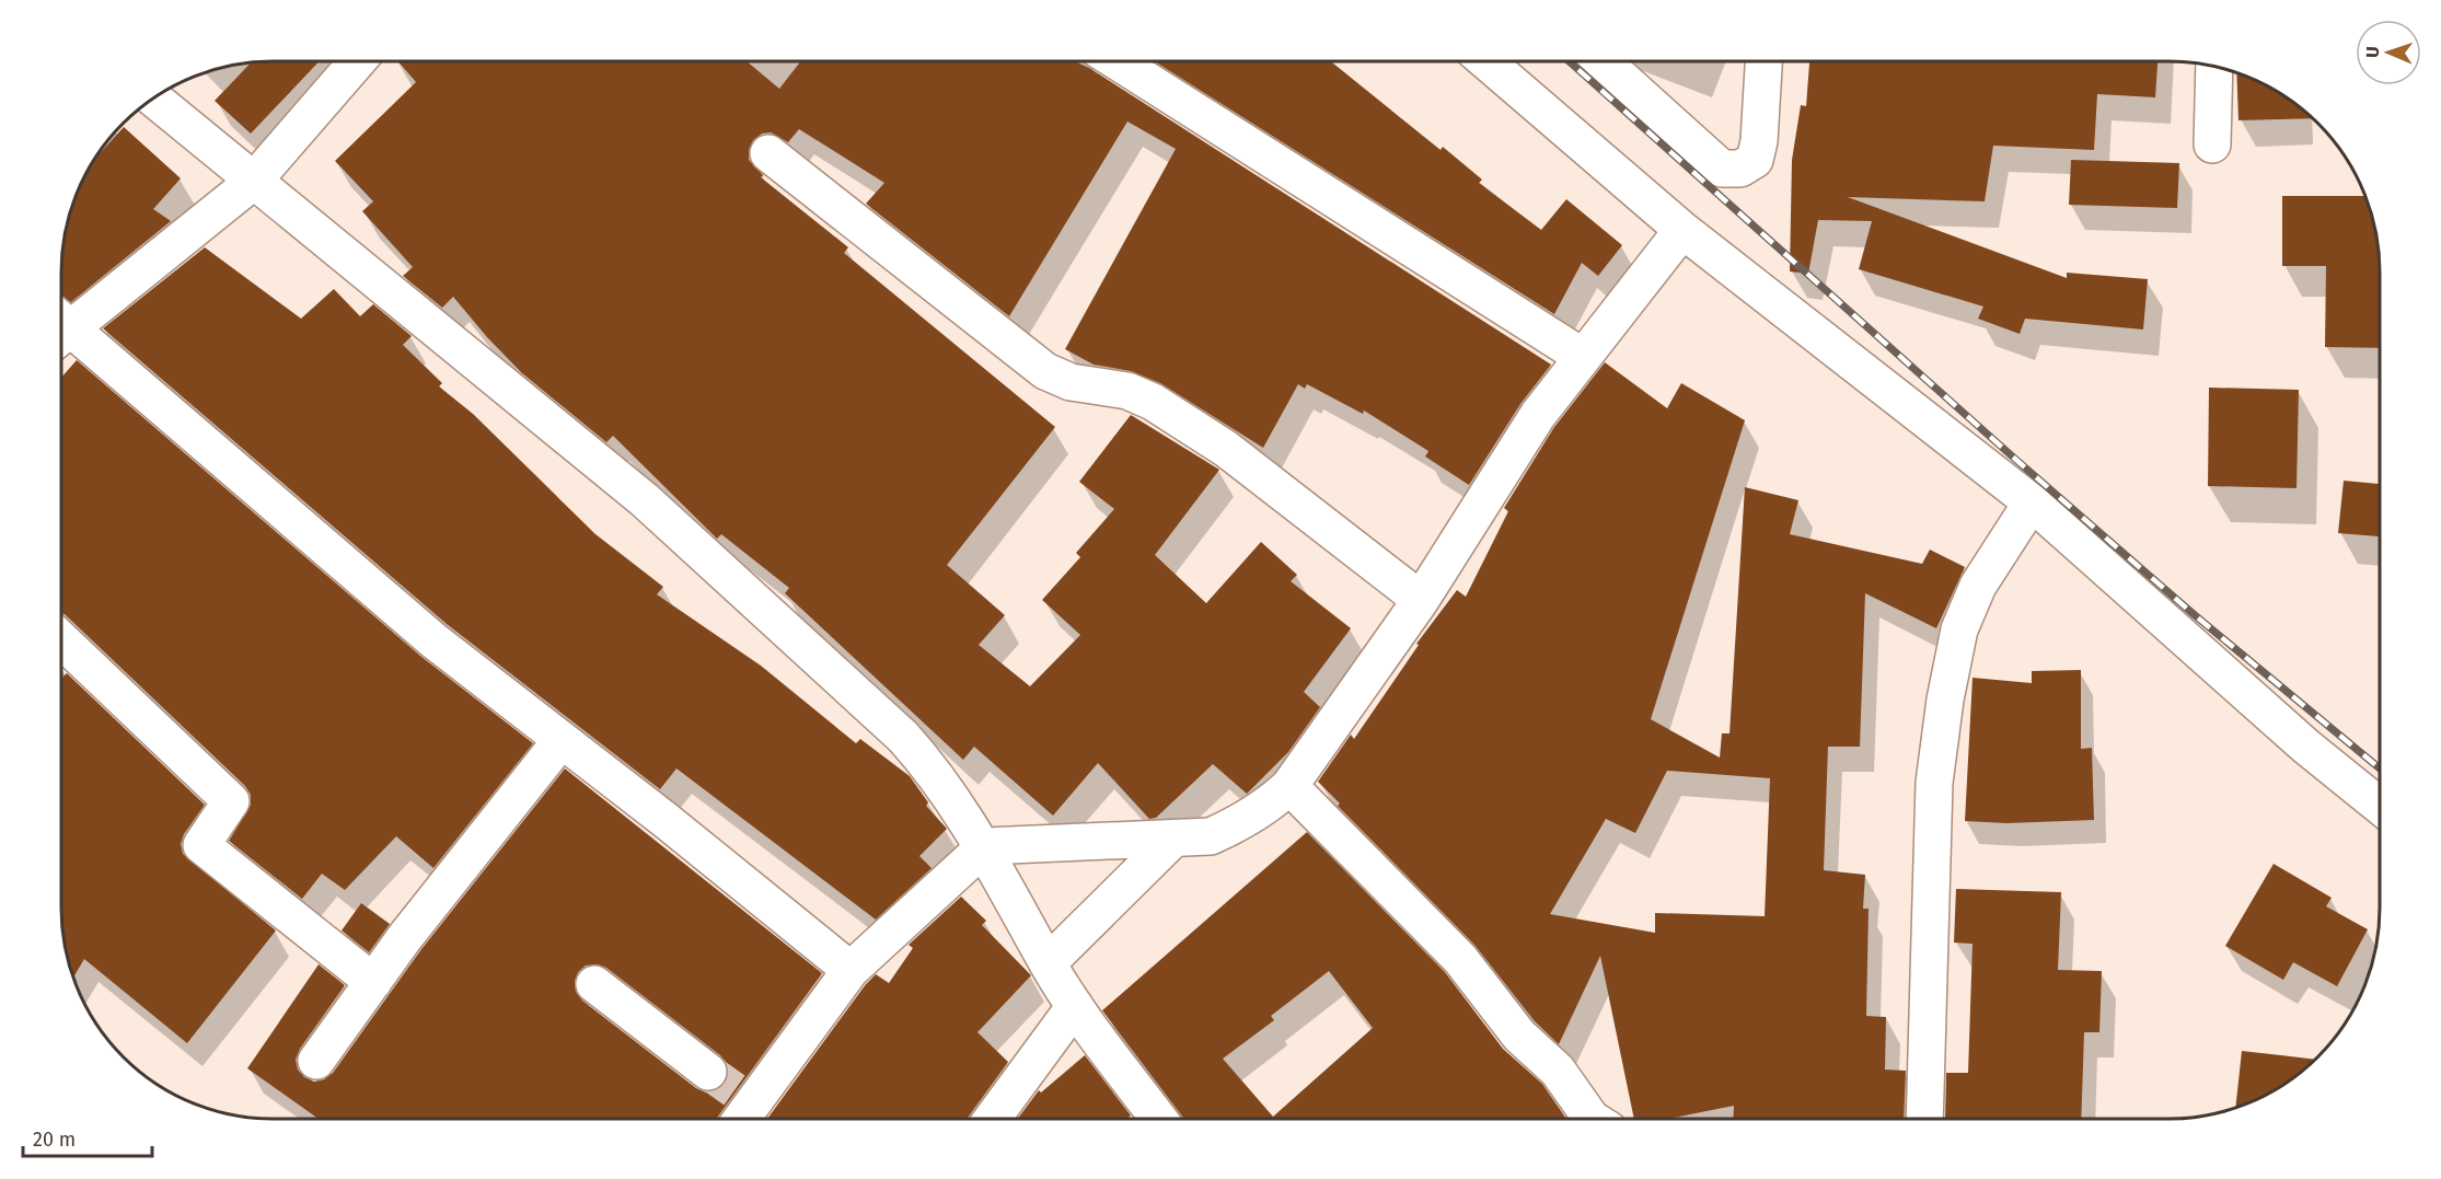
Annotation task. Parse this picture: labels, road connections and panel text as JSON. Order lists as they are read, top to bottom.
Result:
{
  "scale_bar": "20 m",
  "north": "left"
}
